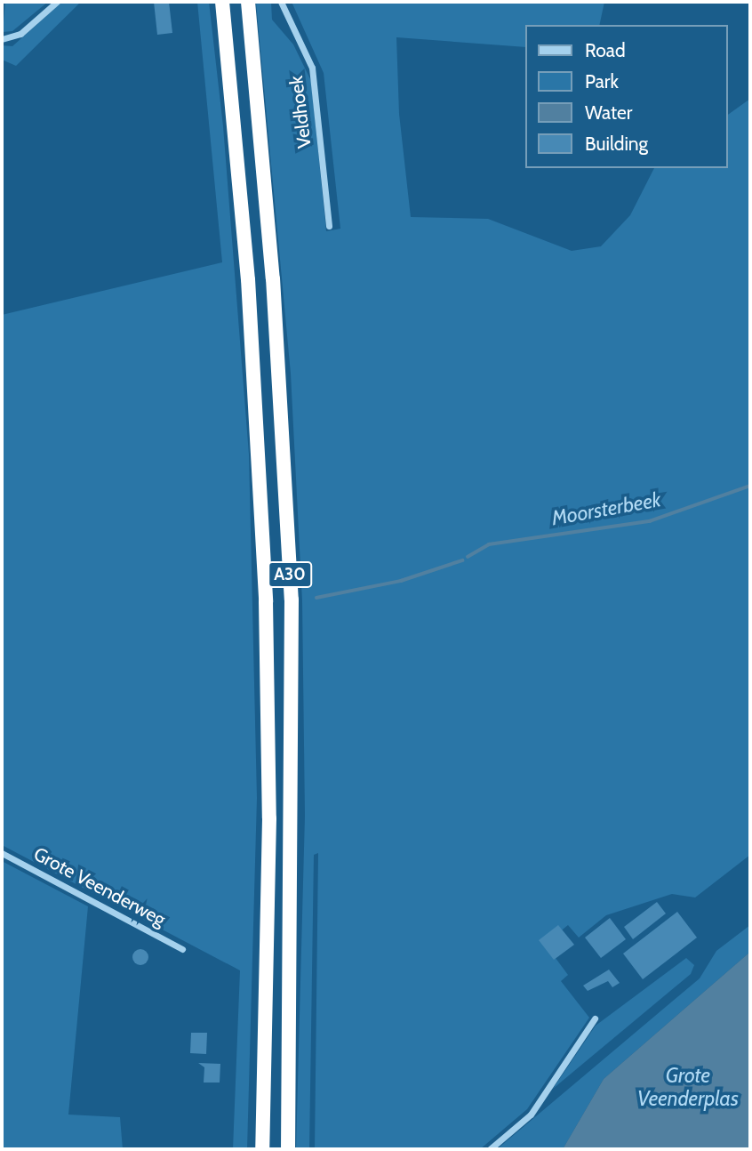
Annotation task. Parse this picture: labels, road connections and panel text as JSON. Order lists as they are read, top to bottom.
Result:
{
  "streets": {
    "highway": ["A30"],
    "street": ["Veldhoek", "Grote Veenderweg"]
  },
  "water": ["Moorsterbeek", "Grote Veenderplas"],
  "legend": [
    "Road",
    "Park",
    "Water",
    "Building"
  ]
}
